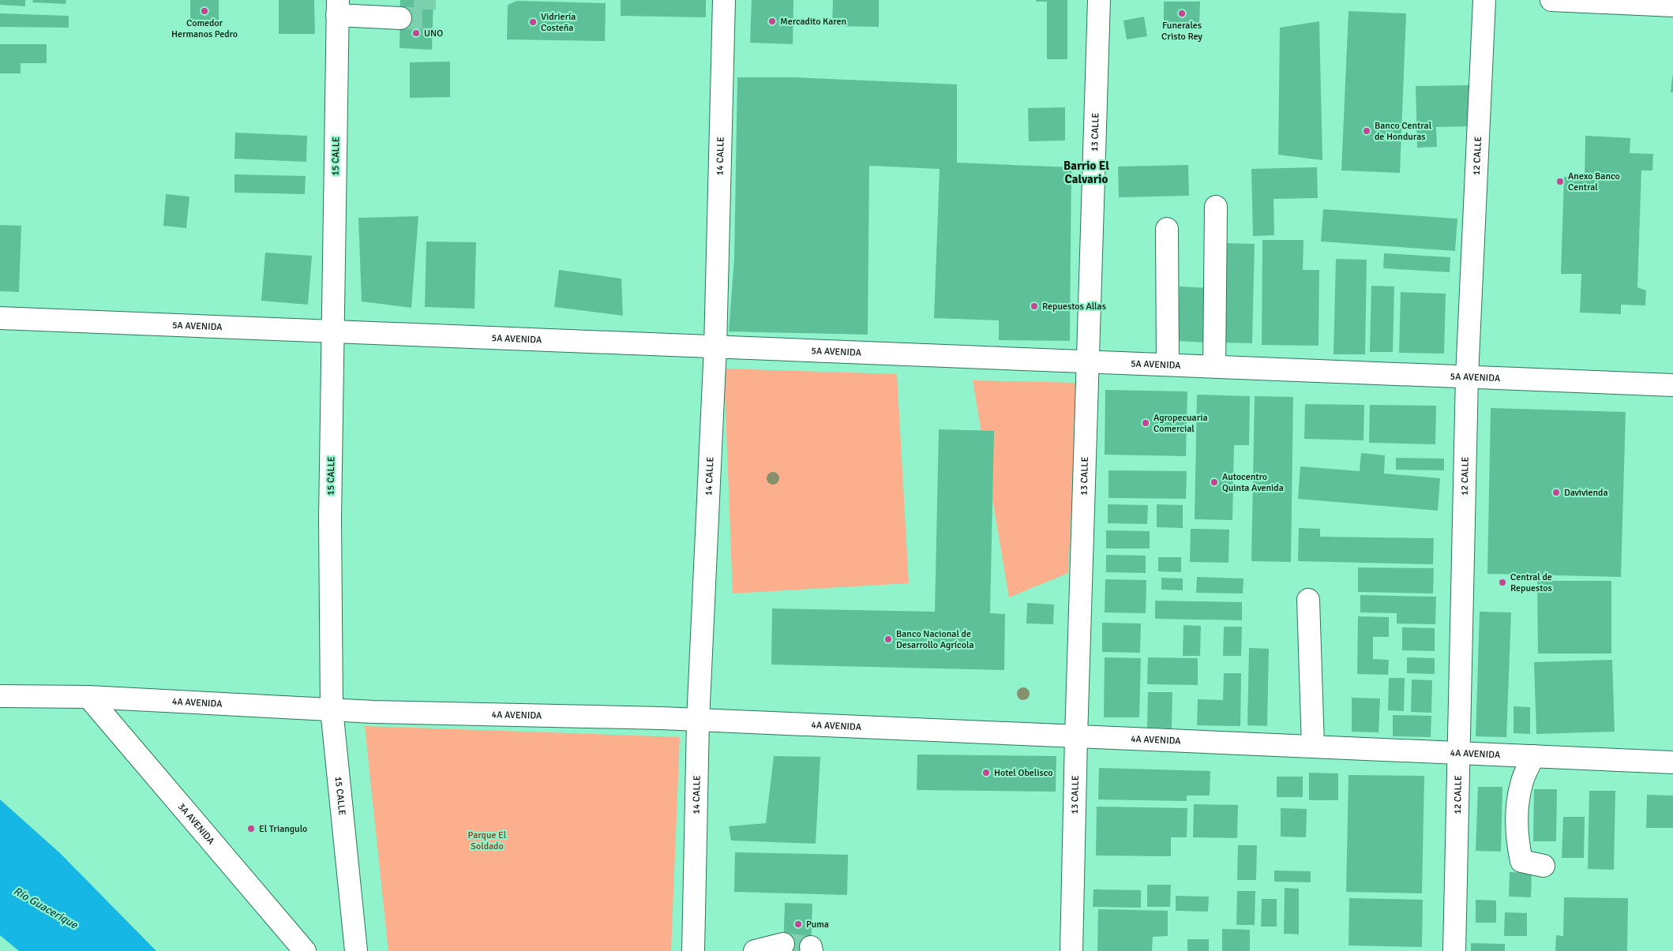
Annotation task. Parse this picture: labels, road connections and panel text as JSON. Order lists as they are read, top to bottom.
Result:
{
  "streets": {
    "street": [
      "13 CALLE",
      "15 CALLE",
      "14 CALLE",
      "12 CALLE",
      "5A AVENIDA",
      "4A AVENIDA",
      "3A AVENIDA"
    ]
  },
  "crossings": [
    ["13 CALLE", "5A AVENIDA"],
    ["13 CALLE", "4A AVENIDA"],
    ["15 CALLE", "5A AVENIDA"],
    ["15 CALLE", "4A AVENIDA"],
    ["14 CALLE", "5A AVENIDA"],
    ["14 CALLE", "4A AVENIDA"],
    ["12 CALLE", "5A AVENIDA"],
    ["12 CALLE", "4A AVENIDA"],
    ["4A AVENIDA", "3A AVENIDA"]
  ],
  "districts": ["Barrio El Calvario"],
  "water": ["Río Guacerique"],
  "parks": ["Parque El Soldado"],
  "places": [
    "Comedor Hermanos Pedro",
    "Funerales Cristo Rey",
    "Mercadito Karen",
    "Vidriería Costeña",
    "UNO",
    "Banco Central de Honduras",
    "Anexo Banco Central",
    "Repuestos Allas",
    "Agropecuaria Comercial",
    "Autocentro Quinta Avenida",
    "Davivienda",
    "Central de Repuestos",
    "Banco Nacional de Desarrollo Agrícola",
    "Hotel Obelisco",
    "El Triangulo",
    "Puma"
  ]
}
